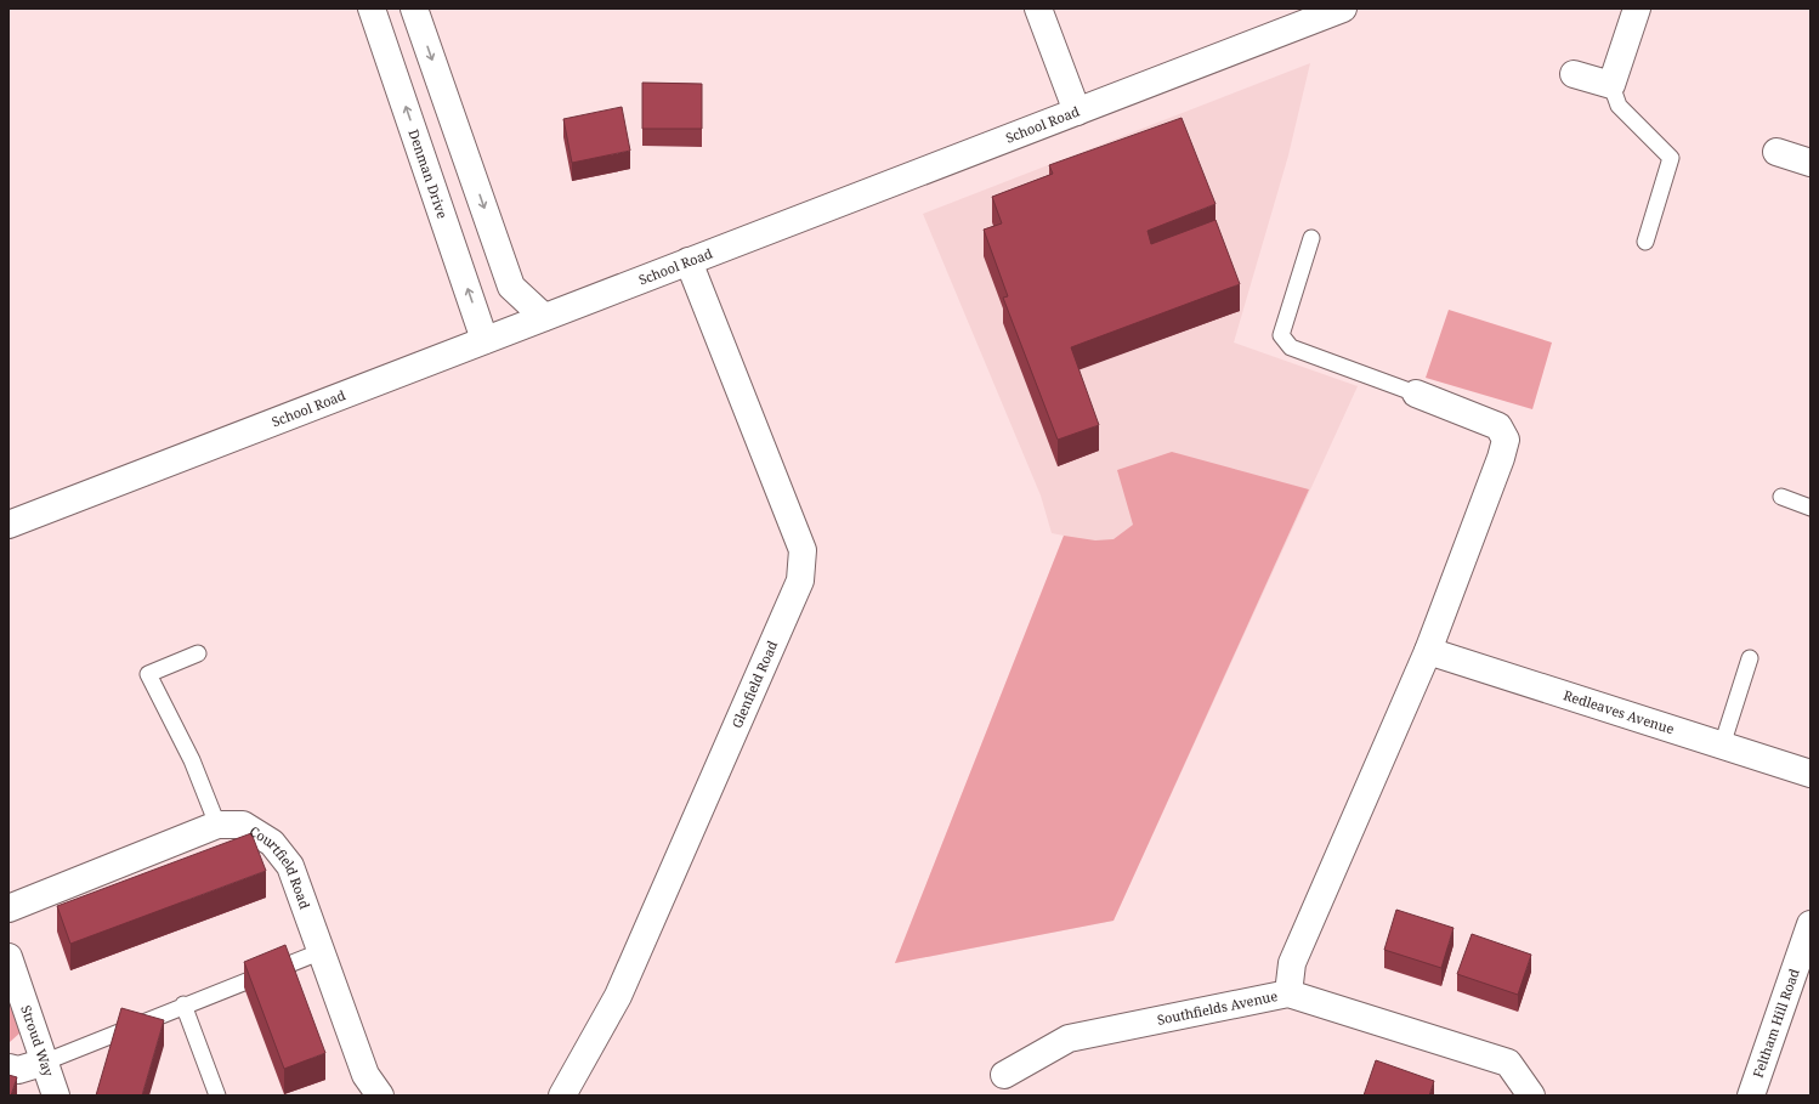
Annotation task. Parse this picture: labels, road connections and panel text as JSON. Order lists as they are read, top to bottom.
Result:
{
  "streets": {
    "street": [
      "School Road",
      "Denman Drive",
      "Glenfield Road",
      "Redleaves Avenue",
      "Courtfield Road",
      "Southfields Avenue",
      "Feltham Hill Road",
      "Stroud Way"
    ]
  },
  "crossings": [
    ["School Road", "Denman Drive"],
    ["School Road", "Glenfield Road"]
  ]
}
